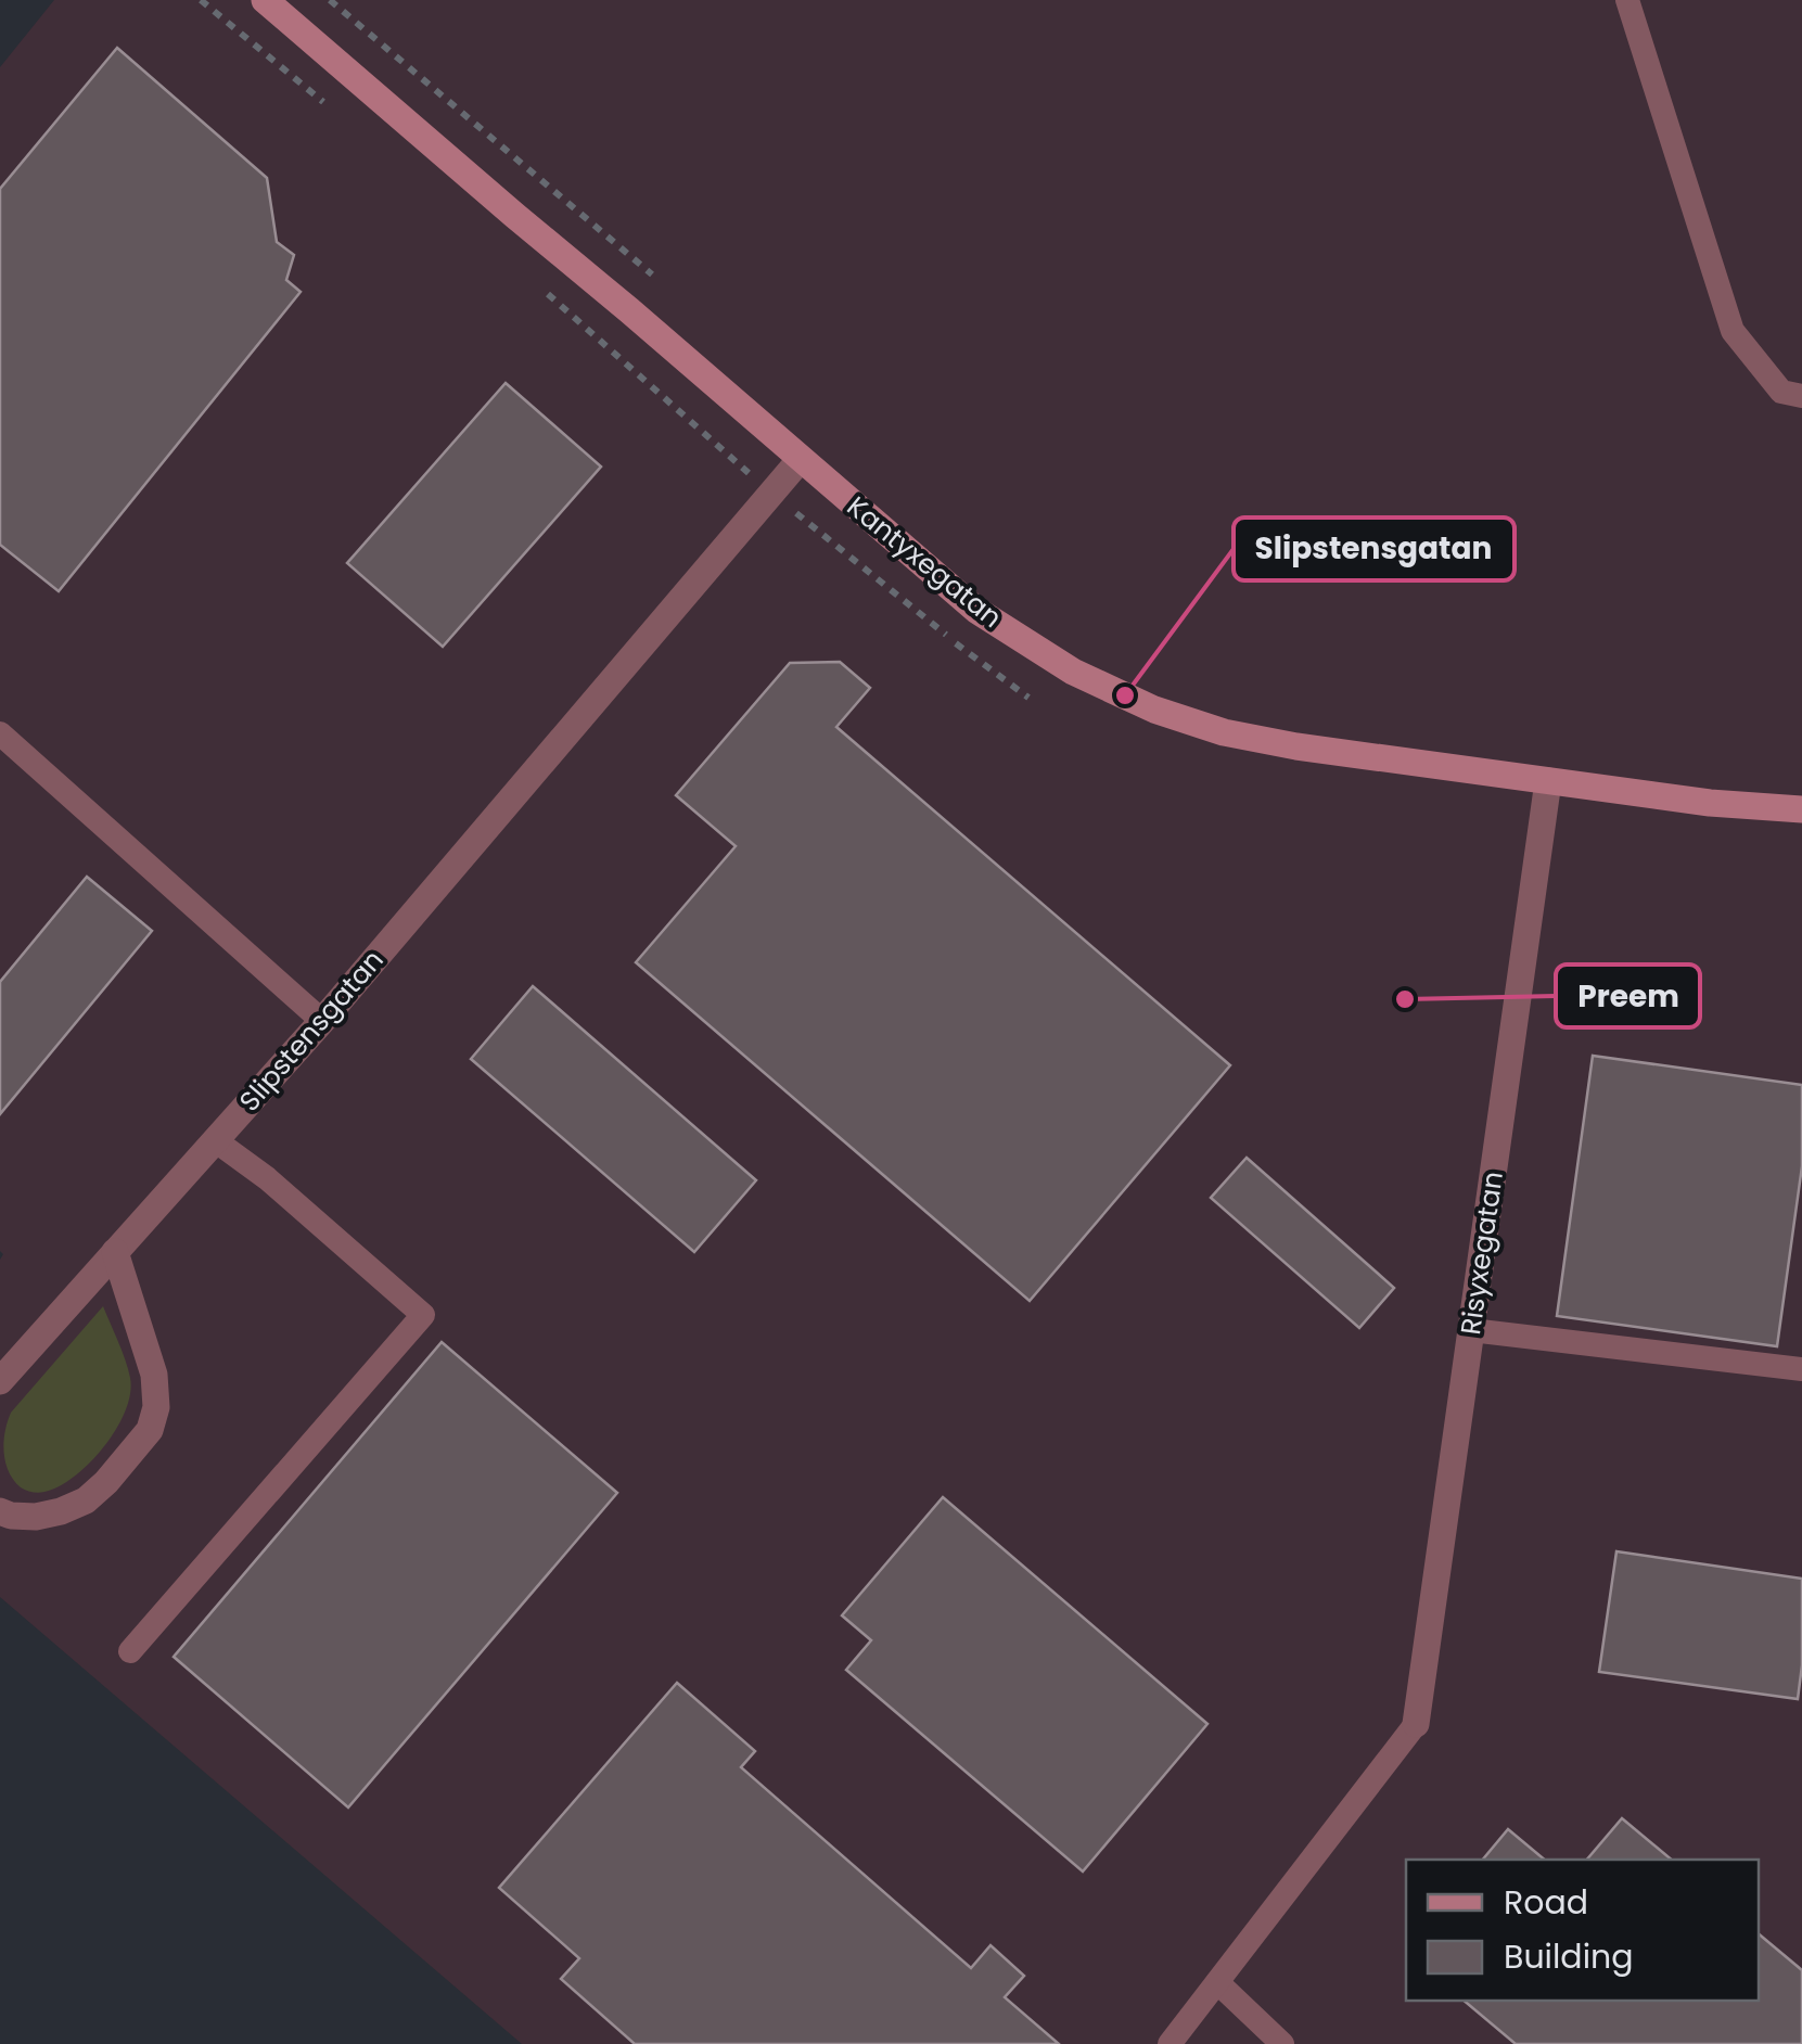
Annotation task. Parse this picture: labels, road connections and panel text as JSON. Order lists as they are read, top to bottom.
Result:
{
  "streets": {
    "street": ["Kantyxegatan", "Slipstensgatan", "Risyxegatan"]
  },
  "crossings": [
    ["Kantyxegatan", "Slipstensgatan"],
    ["Kantyxegatan", "Risyxegatan"]
  ],
  "places": ["Slipstensgatan", "Preem"],
  "legend": ["Road", "Building"]
}
